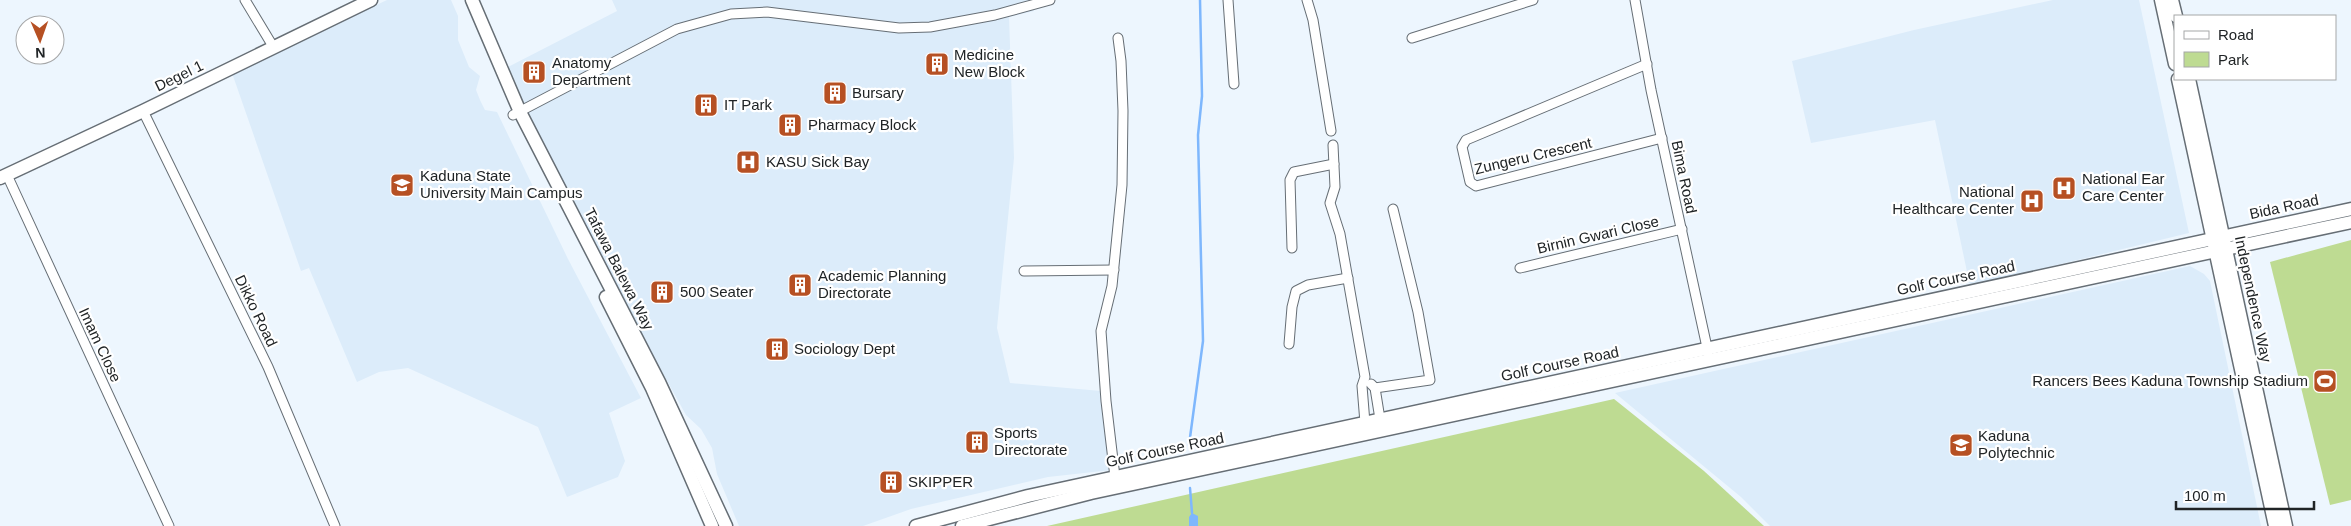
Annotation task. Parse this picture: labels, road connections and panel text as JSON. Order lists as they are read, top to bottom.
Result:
{
  "streets": {
    "street": [
      "Degel 1",
      "Zungeru Crescent",
      "Bima Road",
      "Bida Road",
      "Birnin Gwari Close",
      "Tafawa Balewa Way",
      "Golf Course Road",
      "Independence Way",
      "Dikko Road",
      "Imam Close"
    ]
  },
  "crossings": [
    ["Degel 1", "Dikko Road"],
    ["Degel 1", "Imam Close"],
    ["Zungeru Crescent", "Bima Road"],
    ["Bima Road", "Birnin Gwari Close"],
    ["Bima Road", "Golf Course Road"],
    ["Bida Road", "Golf Course Road"],
    ["Bida Road", "Independence Way"],
    ["Golf Course Road", "Independence Way"]
  ],
  "places": {
    "building": [
      "Medicine New Block",
      "Anatomy Department",
      "Bursary",
      "IT Park",
      "Pharmacy Block",
      "Academic Planning Directorate",
      "500 Seater",
      "Sociology Dept",
      "Sports Directorate",
      "SKIPPER"
    ],
    "hospital": ["KASU Sick Bay", "National Ear Care Center", "National Healthcare Center"],
    "school or university": ["Kaduna State University Main Campus", "Kaduna Polytechnic"],
    "sports": ["Rancers Bees Kaduna Township Stadium"]
  },
  "legend": ["Road", "Park"],
  "scale_bar": "100 m",
  "north": "bottom"
}
